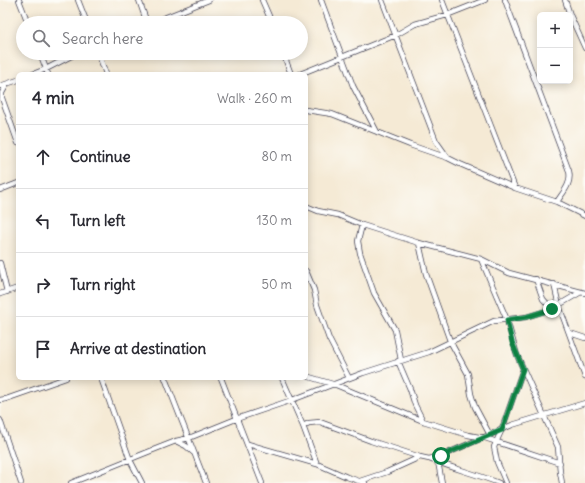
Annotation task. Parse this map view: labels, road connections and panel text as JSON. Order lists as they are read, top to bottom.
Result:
{
  "page": {
    "map_buttons": ["+", "−"],
    "search": "Search here",
    "heading": ["4 min", "Walk · 260 m"],
    "list": [
      ["Continue", "80 m"],
      ["Turn left", "130 m"],
      ["Turn right", "50 m"],
      "Arrive at destination"
    ]
  }
}
